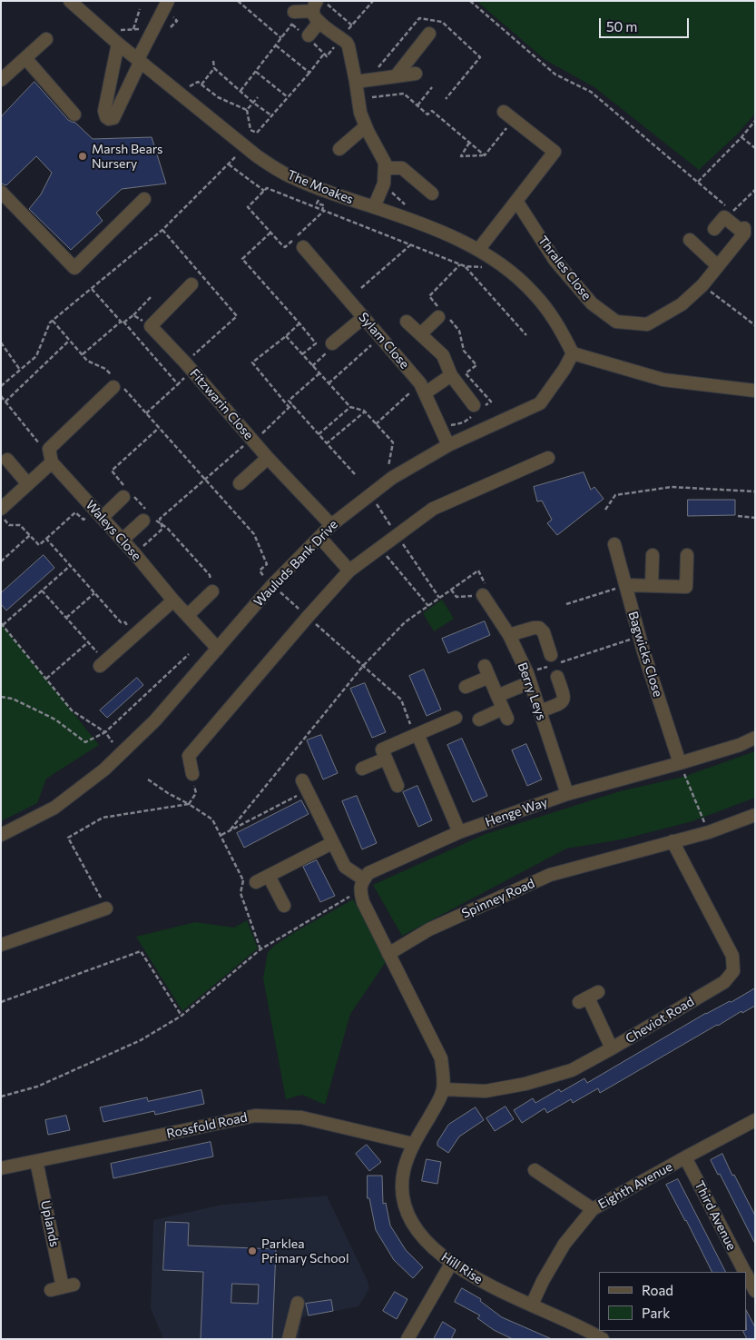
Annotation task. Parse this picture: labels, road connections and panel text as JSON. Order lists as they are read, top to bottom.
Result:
{
  "streets": {
    "street": [
      "The Moakes",
      "Thrales Close",
      "Sylam Close",
      "Fitzwarin Close",
      "Waleys Close",
      "Wauluds Bank Drive",
      "Bagwicks Close",
      "Berry Leys",
      "Henge Way",
      "Spinney Road",
      "Cheviot Road",
      "Rossfold Road",
      "Eighth Avenue",
      "Third Avenue",
      "Uplands",
      "Hill Rise"
    ]
  },
  "crossings": [
    ["The Moakes", "Wauluds Bank Drive"],
    ["Sylam Close", "Wauluds Bank Drive"],
    ["Fitzwarin Close", "Wauluds Bank Drive"],
    ["Waleys Close", "Wauluds Bank Drive"],
    ["Bagwicks Close", "Henge Way"],
    ["Berry Leys", "Henge Way"],
    ["Spinney Road", "Cheviot Road"],
    ["Cheviot Road", "Hill Rise"],
    ["Rossfold Road", "Uplands"],
    ["Rossfold Road", "Hill Rise"],
    ["Eighth Avenue", "Third Avenue"],
    ["Eighth Avenue", "Hill Rise"]
  ],
  "places": ["Marsh Bears Nursery", "Parklea Primary School"],
  "legend": ["Road", "Park"],
  "scale_bar": "50 m"
}
